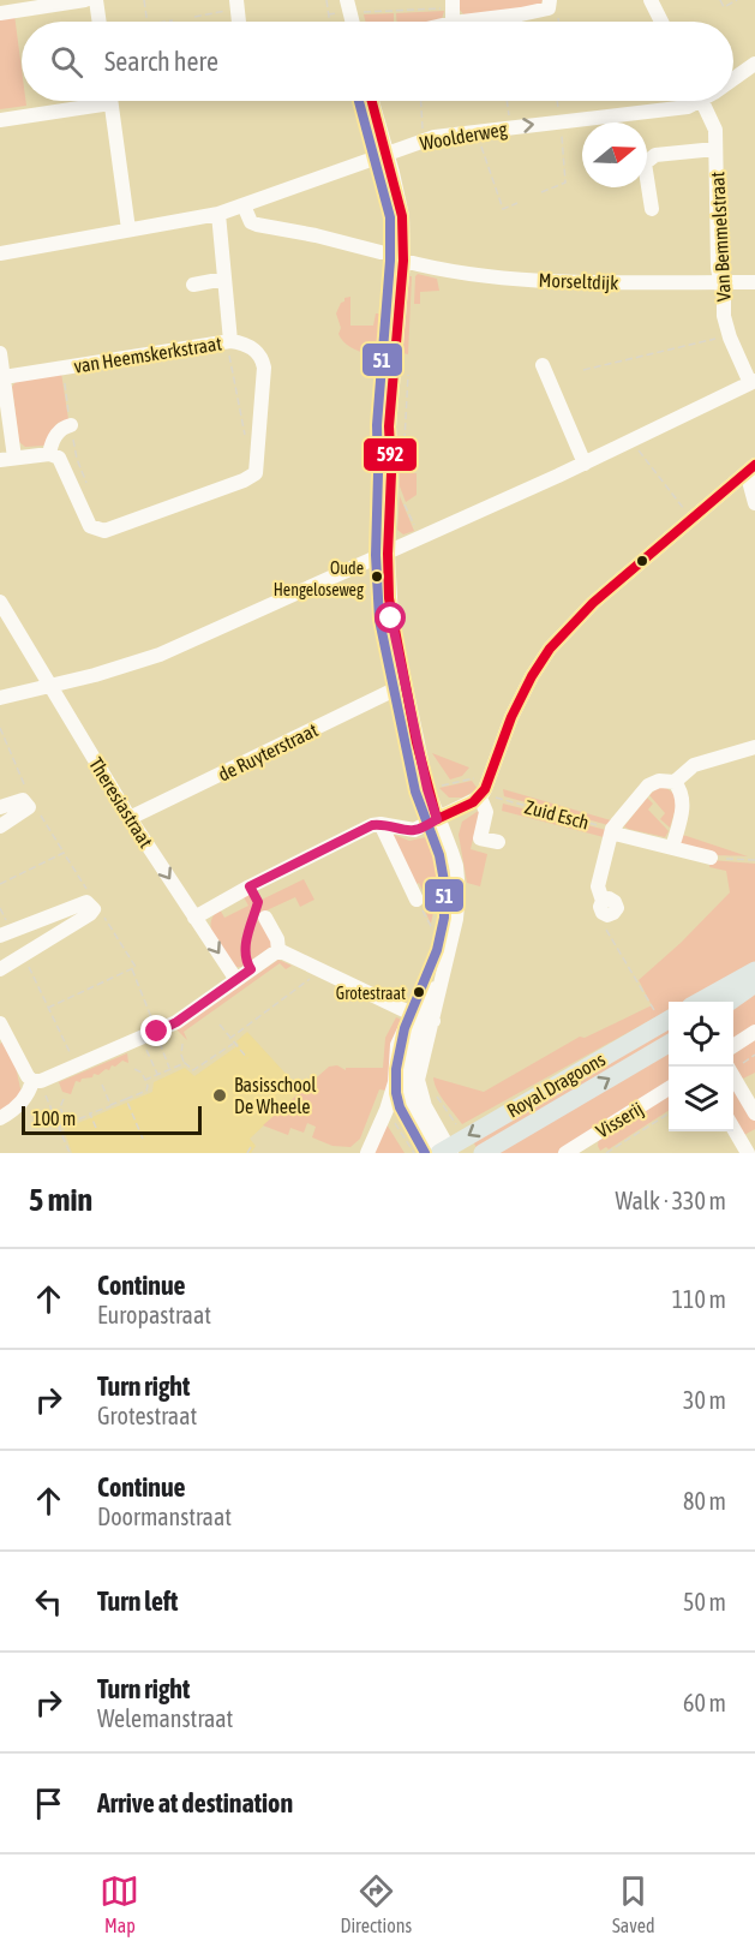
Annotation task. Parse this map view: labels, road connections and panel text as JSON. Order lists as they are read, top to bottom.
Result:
{
  "streets": {
    "main road": ["Royal Dragoons"],
    "street": [
      "Woolderweg",
      "Van Bemmelstraat",
      "Morseltdijk",
      "van Heemskerkstraat",
      "de Ruyterstraat",
      "Theresiastraat",
      "Zuid Esch",
      "Visserij"
    ]
  },
  "crossings": [
    ["Van Bemmelstraat", "Morseltdijk"],
    ["de Ruyterstraat", "Theresiastraat"]
  ],
  "one_way": ["Theresiastraat"],
  "places": ["Oude Hengeloseweg", "Grotestraat", "Basisschool De Wheele"],
  "lines": ["transit line 592", "transit line 51"],
  "scale_bar": "100 m",
  "north": "right",
  "page": {
    "search": "Search here",
    "scale": "100 m",
    "heading": ["5 min", "Walk · 330 m"],
    "list": [
      ["Continue", "Europastraat", "110 m"],
      ["Turn right", "Grotestraat", "30 m"],
      ["Continue", "Doormanstraat", "80 m"],
      ["Turn left", "50 m"],
      ["Turn right", "Welemanstraat", "60 m"],
      "Arrive at destination"
    ],
    "nav": ["Map", "Directions", "Saved"]
  }
}
